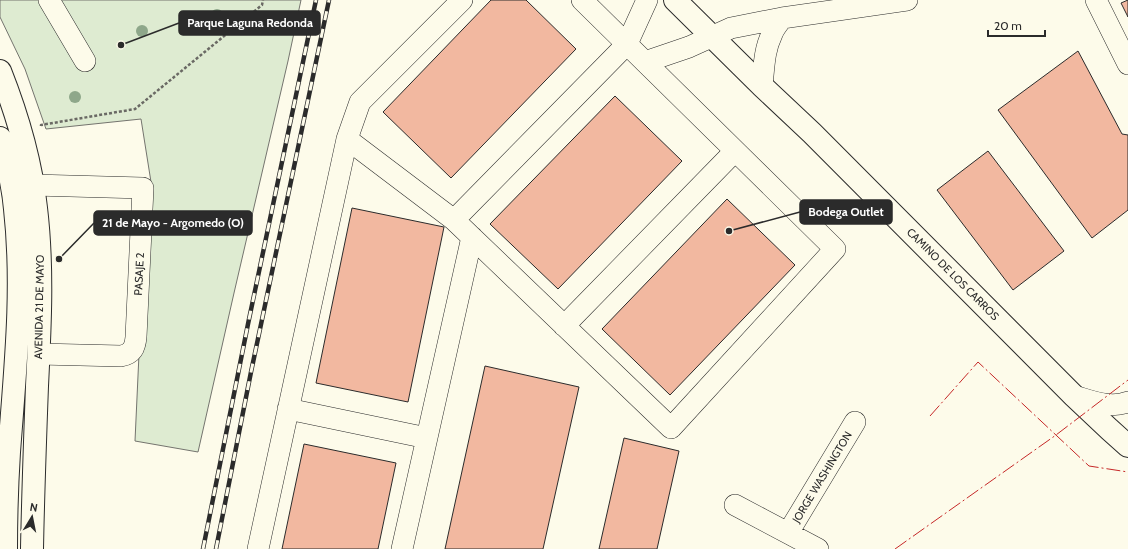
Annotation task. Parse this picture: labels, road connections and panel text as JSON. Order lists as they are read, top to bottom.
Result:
{
  "streets": {
    "main road": ["CAMINO DE LOS CARROS", "AVENIDA 21 DE MAYO"],
    "street": ["PASAJE 2", "JORGE WASHINGTON"]
  },
  "crossings": [
    ["PASAJE 2", "AVENIDA 21 DE MAYO"]
  ],
  "places": ["Parque Laguna Redonda", "Bodega Outlet", "21 de Mayo - Argomedo (O)"],
  "scale_bar": "20 m",
  "north": "top"
}
